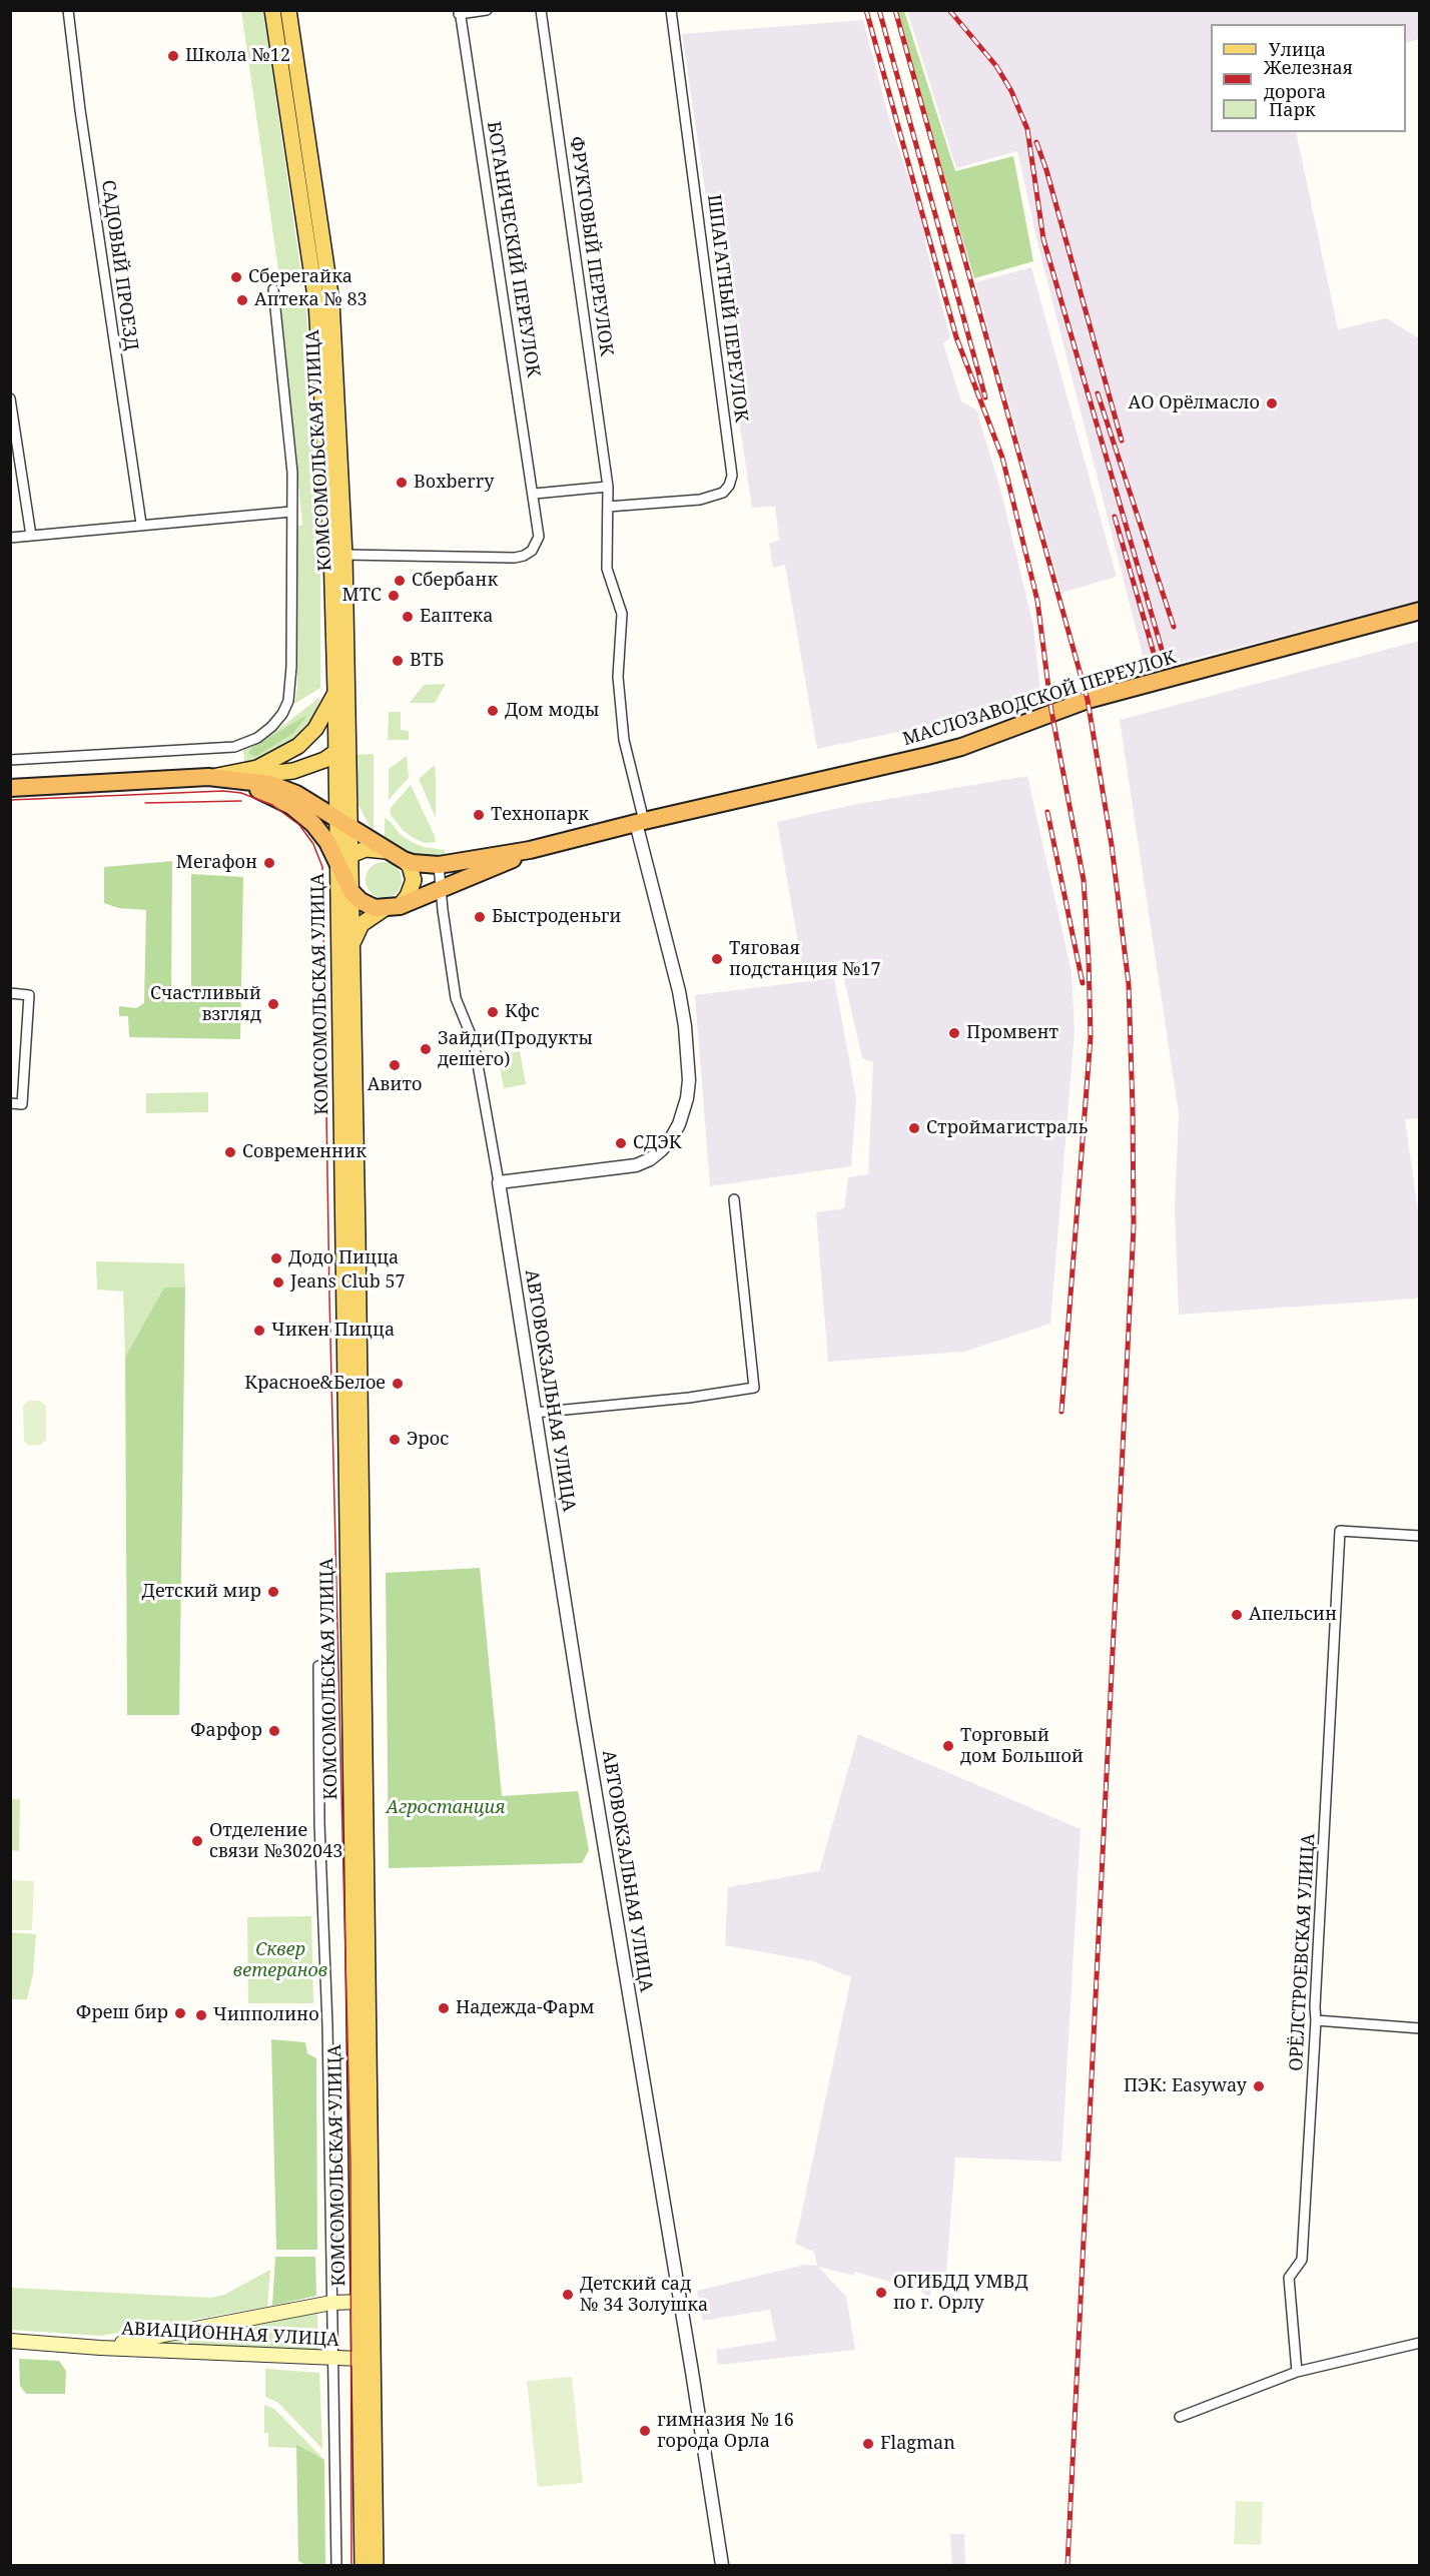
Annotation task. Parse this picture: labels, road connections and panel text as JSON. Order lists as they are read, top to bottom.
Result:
{
  "streets": {
    "highway": ["КОМСОМОЛЬСКАЯ УЛИЦА", "МАСЛОЗАВОДСКОЙ ПЕРЕУЛОК"],
    "main road": ["АВИАЦИОННАЯ УЛИЦА"],
    "street": [
      "ФРУКТОВЫЙ ПЕРЕУЛОК",
      "БОТАНИЧЕСКИЙ ПЕРЕУЛОК",
      "САДОВЫЙ ПРОЕЗД",
      "ШПАГАТНЫЙ ПЕРЕУЛОК",
      "АВТОВОКЗАЛЬНАЯ УЛИЦА",
      "ОРЁЛСТРОЕВСКАЯ УЛИЦА"
    ]
  },
  "crossings": [
    ["ФРУКТОВЫЙ ПЕРЕУЛОК", "ШПАГАТНЫЙ ПЕРЕУЛОК"],
    ["ФРУКТОВЫЙ ПЕРЕУЛОК", "МАСЛОЗАВОДСКОЙ ПЕРЕУЛОК"],
    ["БОТАНИЧЕСКИЙ ПЕРЕУЛОК", "КОМСОМОЛЬСКАЯ УЛИЦА"],
    ["КОМСОМОЛЬСКАЯ УЛИЦА", "МАСЛОЗАВОДСКОЙ ПЕРЕУЛОК"],
    ["КОМСОМОЛЬСКАЯ УЛИЦА", "АВИАЦИОННАЯ УЛИЦА"],
    ["МАСЛОЗАВОДСКОЙ ПЕРЕУЛОК", "АВТОВОКЗАЛЬНАЯ УЛИЦА"]
  ],
  "parks": ["Агростанция", "Сквер ветеранов"],
  "places": [
    "Школа №12",
    "Сберегайка",
    "Аптека № 83",
    "АО Орёлмасло",
    "Boxberry",
    "Сбербанк",
    "МТС",
    "Еаптека",
    "ВТБ",
    "Дом моды",
    "Технопарк",
    "Мегафон",
    "Быстроденьги",
    "Тяговая подстанция №17",
    "Счастливый взгляд",
    "Кфс",
    "Промвент",
    "Зайди(Продукты дешего)",
    "Авито",
    "Строймагистраль",
    "СДЭК",
    "Современник",
    "Додо Пицца",
    "Jeans Club 57",
    "Чикен Пицца",
    "Красное&Белое",
    "Эрос",
    "Детский мир",
    "Апельсин",
    "Фарфор",
    "Торговый дом Большой",
    "Отделение связи №302043",
    "Надежда-Фарм",
    "Фреш бир",
    "Чипполино",
    "ПЭК: Easyway",
    "ОГИБДД УМВД по г. Орлу",
    "Детский сад № 34 Золушка",
    "гимназия № 16 города Орла",
    "Flagman"
  ],
  "legend": ["Улица", "Железная дорога", "Парк"]
}
